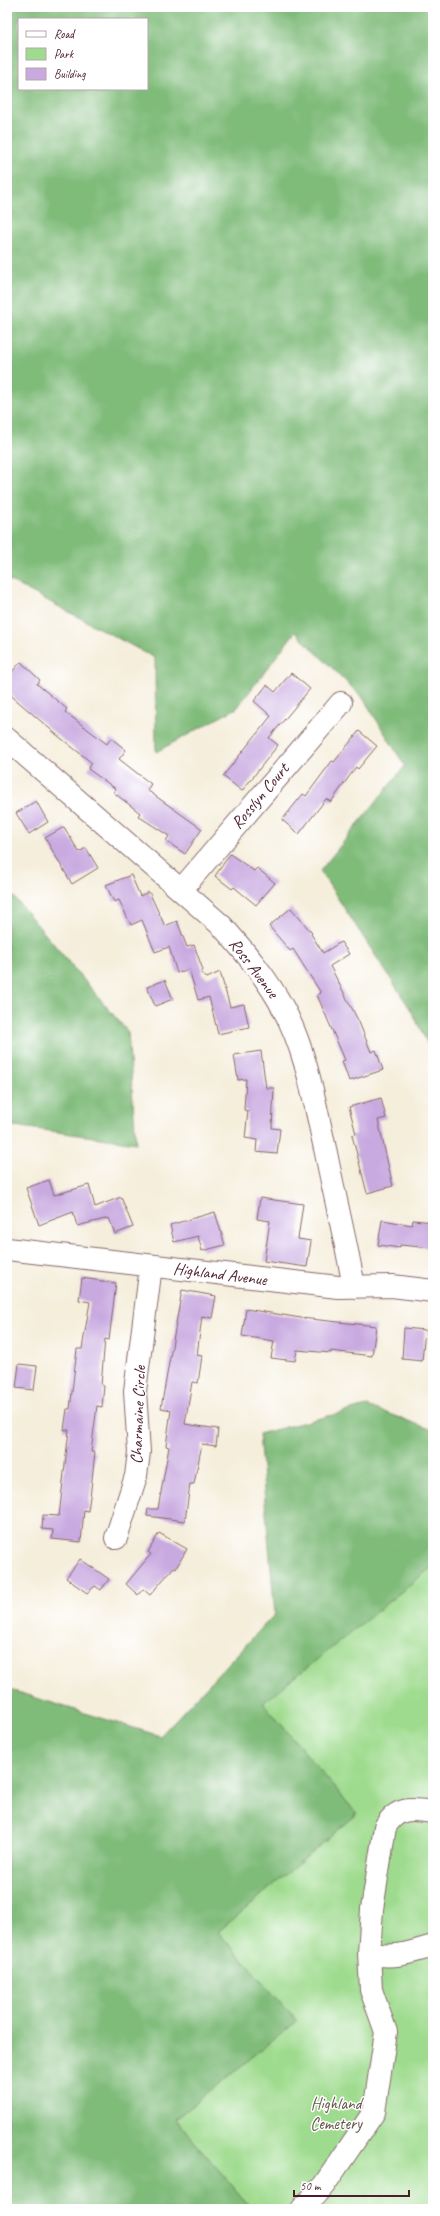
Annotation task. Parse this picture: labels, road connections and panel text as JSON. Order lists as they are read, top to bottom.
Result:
{
  "streets": {
    "street": [
      "Rosslyn Court",
      "Ross Avenue",
      "Highland Avenue",
      "Charmaine Circle"
    ]
  },
  "crossings": [
    ["Rosslyn Court", "Ross Avenue"],
    ["Ross Avenue", "Highland Avenue"],
    ["Highland Avenue", "Charmaine Circle"]
  ],
  "parks": ["Highland Cemetery"],
  "legend": ["Road", "Park", "Building"],
  "scale_bar": "50 m"
}
